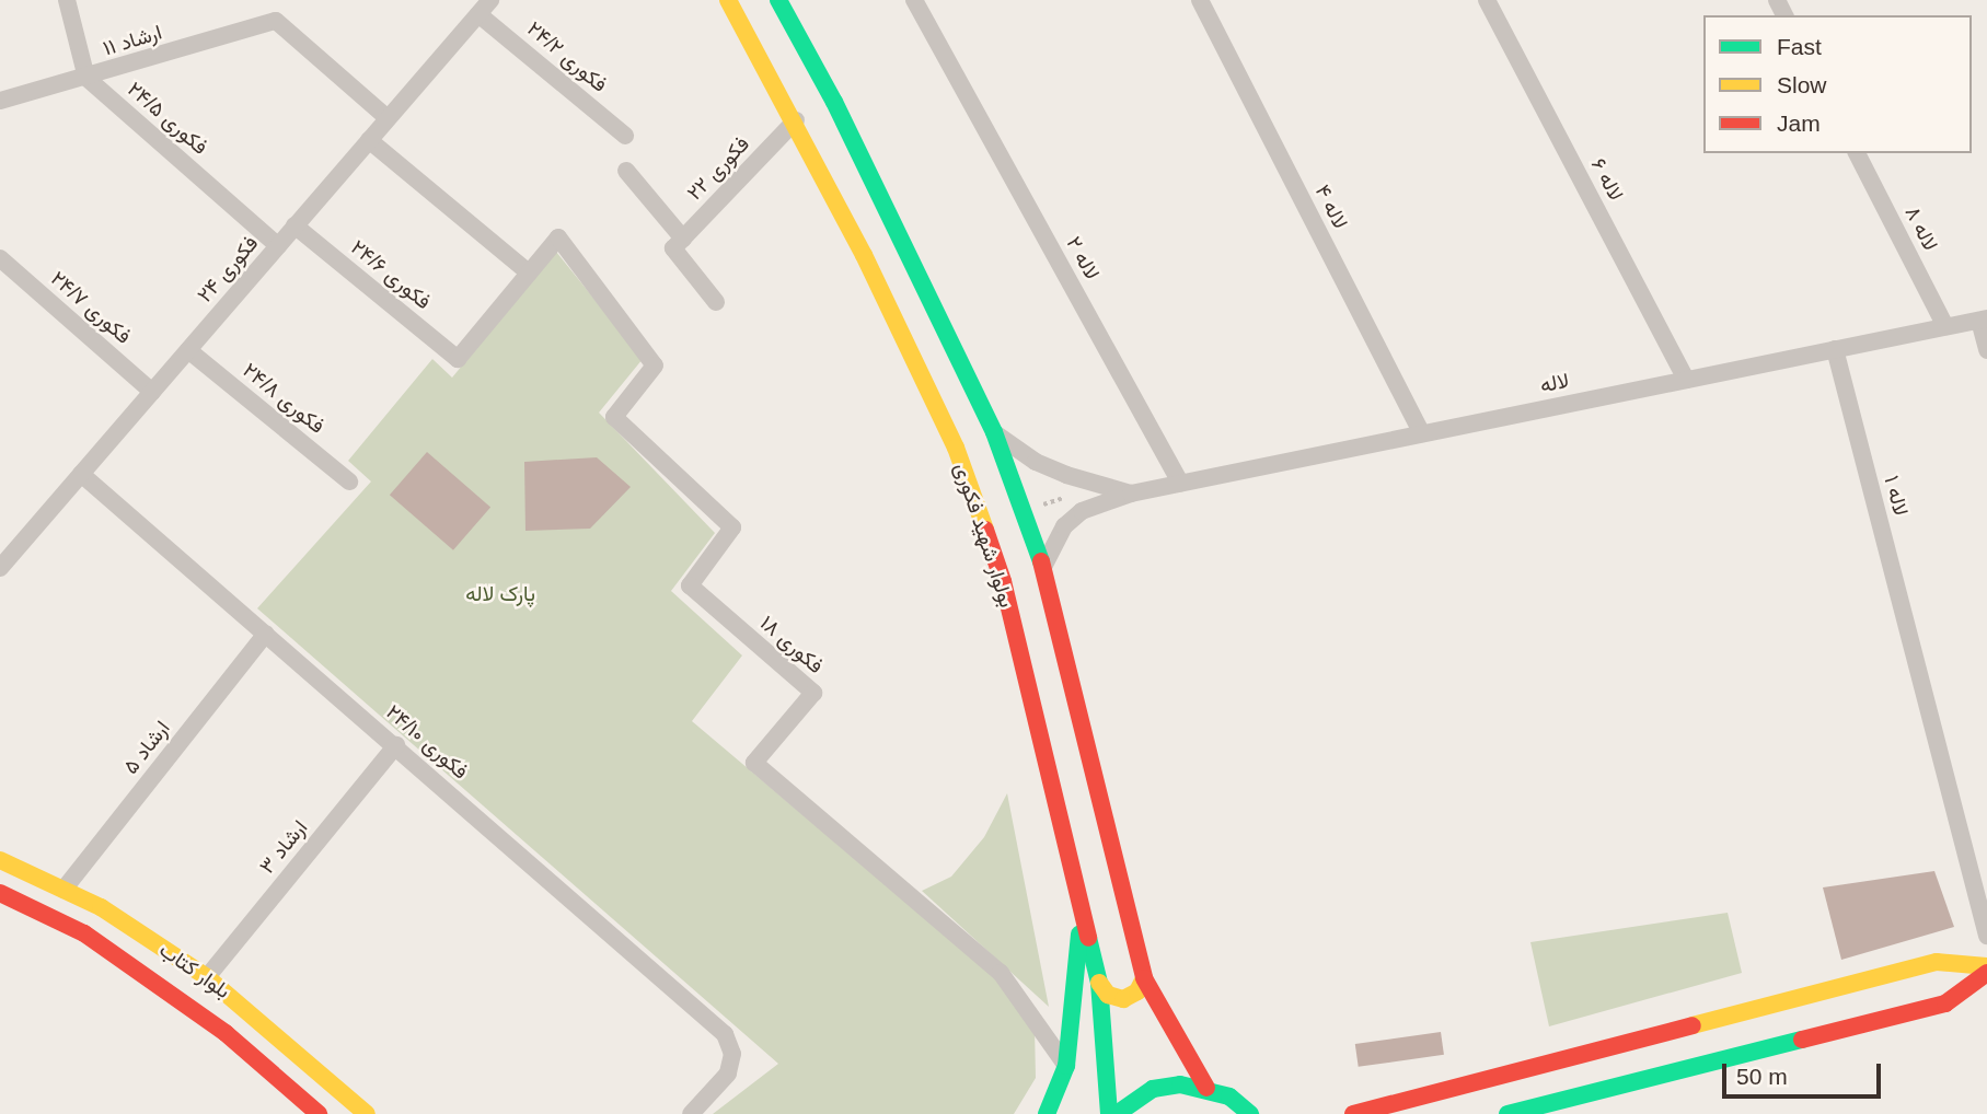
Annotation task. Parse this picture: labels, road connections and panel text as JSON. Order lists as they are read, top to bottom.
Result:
{
  "streets": {
    "main road": ["بولوار شهید فکوری", "بلوار کتاب"],
    "street": [
      "ارشاد ۱۱",
      "فکوری ۲۴/۲",
      "فکوری ۲۴/۵",
      "فکوری ۲۲",
      "لاله ۶",
      "لاله ۴",
      "لاله ۸",
      "لاله ۲",
      "فکوری ۲۴",
      "فکوری ۲۴/۶",
      "فکوری ۲۴/۷",
      "لاله",
      "فکوری ۲۴/۸",
      "لاله ۱",
      "فکوری ١٨",
      "فکوری ۲۴/۱۰",
      "ارشاد ۵",
      "ارشاد ۳"
    ]
  },
  "crossings": [
    ["ارشاد ۱۱", "فکوری ۲۴/۵"],
    ["ارشاد ۱۱", "فکوری ۲۴"],
    ["فکوری ۲۴/۲", "فکوری ۲۴"],
    ["فکوری ۲۴/۵", "فکوری ۲۴"],
    ["فکوری ۲۲", "بولوار شهید فکوری"],
    ["لاله ۶", "لاله"],
    ["لاله ۴", "لاله"],
    ["لاله ۸", "لاله"],
    ["لاله ۲", "لاله"],
    ["فکوری ۲۴", "فکوری ۲۴/۶"],
    ["فکوری ۲۴", "فکوری ۲۴/۷"],
    ["فکوری ۲۴", "فکوری ۲۴/۸"],
    ["فکوری ۲۴", "فکوری ۲۴/۱۰"],
    ["فکوری ۲۴/۶", "فکوری ١٨"],
    ["لاله", "لاله ۱"],
    ["لاله", "بولوار شهید فکوری"],
    ["فکوری ۲۴/۱۰", "ارشاد ۵"],
    ["فکوری ۲۴/۱۰", "ارشاد ۳"],
    ["ارشاد ۵", "بلوار کتاب"],
    ["ارشاد ۳", "بلوار کتاب"]
  ],
  "parks": ["پارک لاله"],
  "legend": ["Fast", "Slow", "Jam"],
  "scale_bar": "50 m"
}
